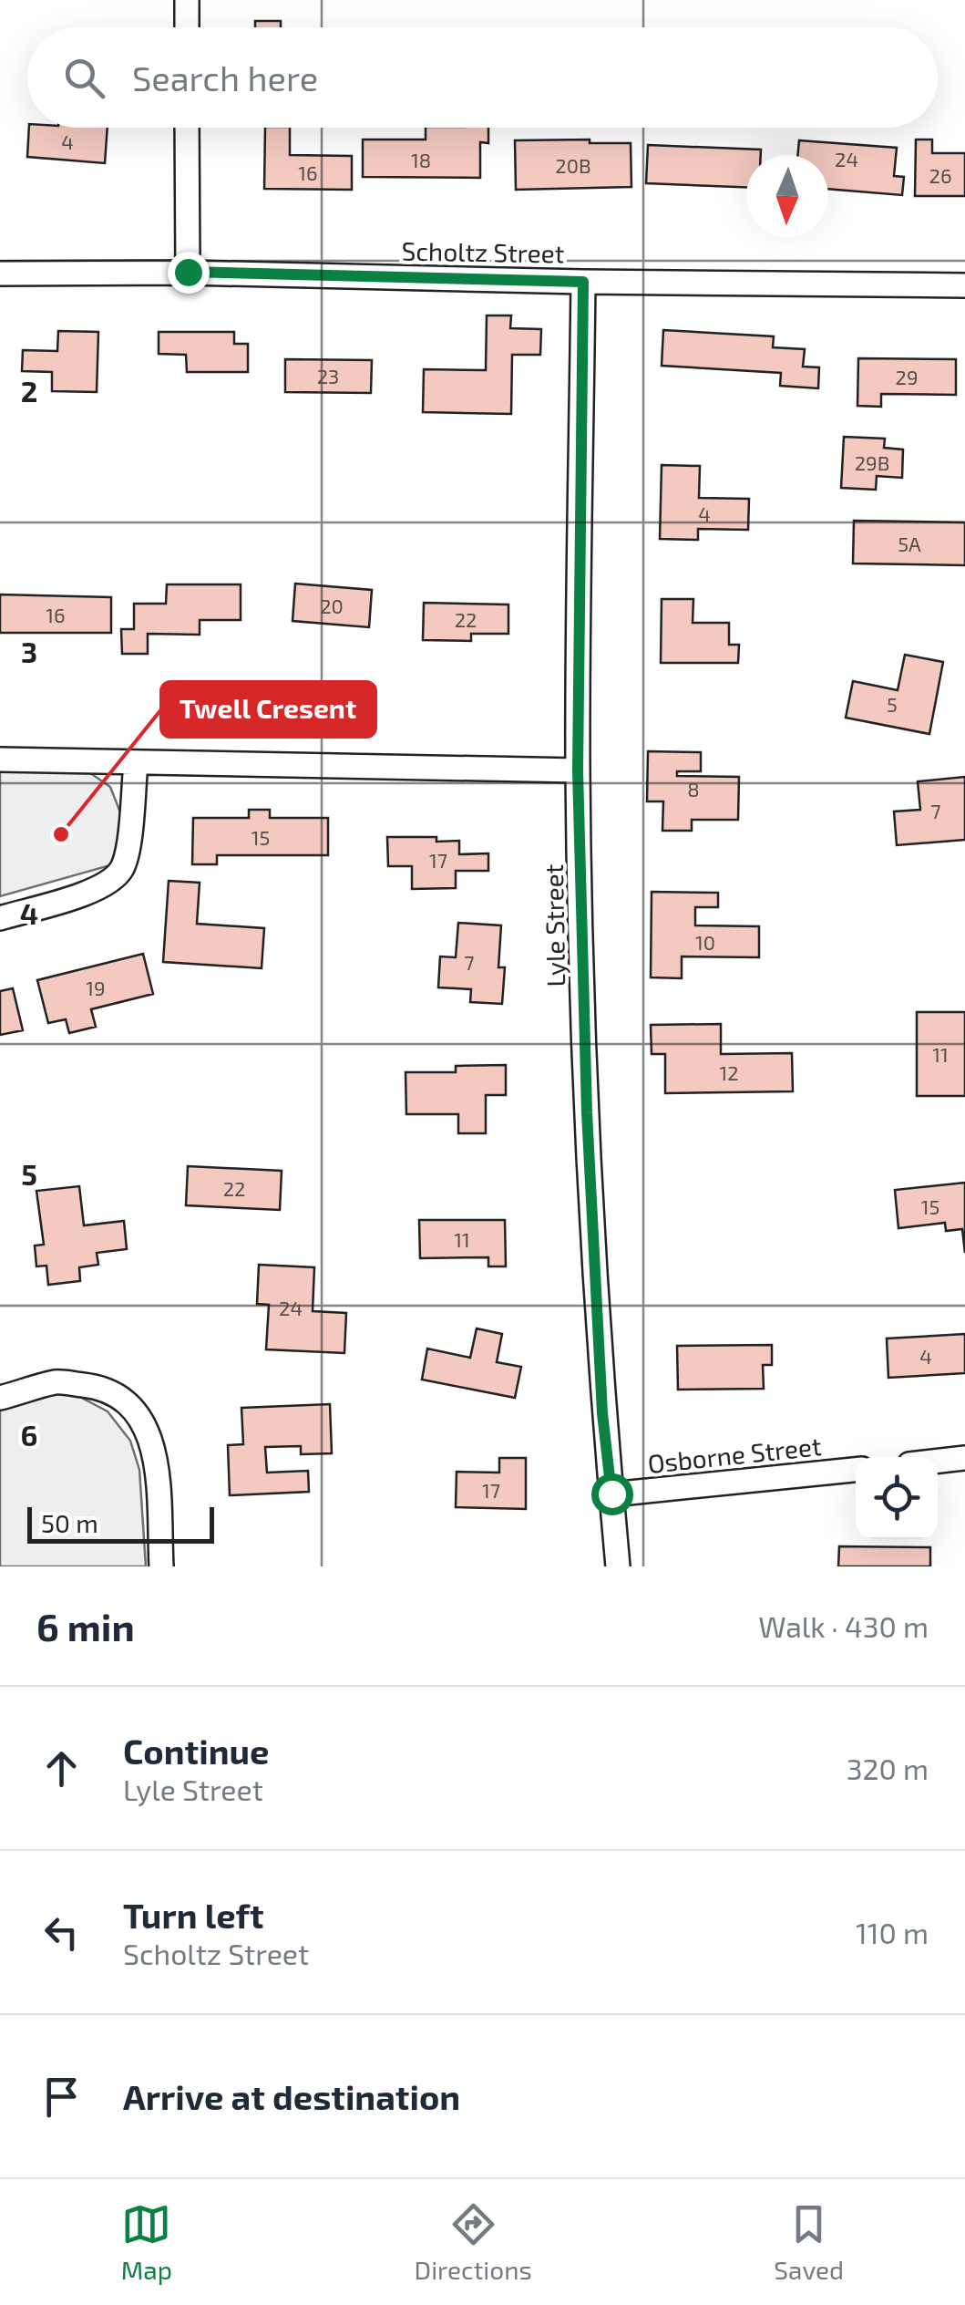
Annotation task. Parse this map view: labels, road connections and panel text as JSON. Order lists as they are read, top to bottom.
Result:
{
  "streets": {
    "street": ["Scholtz Street", "Lyle Street", "Osborne Street"]
  },
  "crossings": [
    ["Scholtz Street", "Lyle Street"],
    ["Lyle Street", "Osborne Street"]
  ],
  "places": ["Twell Cresent"],
  "house_numbers": [
    "4",
    "24",
    "18",
    "20B",
    "16",
    "26",
    "23",
    "29",
    "29B",
    "4",
    "5A",
    "20",
    "16",
    "22",
    "5",
    "8",
    "7",
    "15",
    "17",
    "10",
    "7",
    "19",
    "11",
    "12",
    "22",
    "15",
    "11",
    "24",
    "4",
    "17"
  ],
  "scale_bar": "50 m",
  "north": "bottom",
  "page": {
    "search": "Search here",
    "scale": "50 m",
    "heading": ["6 min", "Walk · 430 m"],
    "list": [
      ["Continue", "Lyle Street", "320 m"],
      ["Turn left", "Scholtz Street", "110 m"],
      "Arrive at destination"
    ],
    "nav": ["Map", "Directions", "Saved"]
  },
  "grid": {
    "rows": [
      "2",
      "3",
      "4",
      "5",
      "6"
    ]
  }
}
